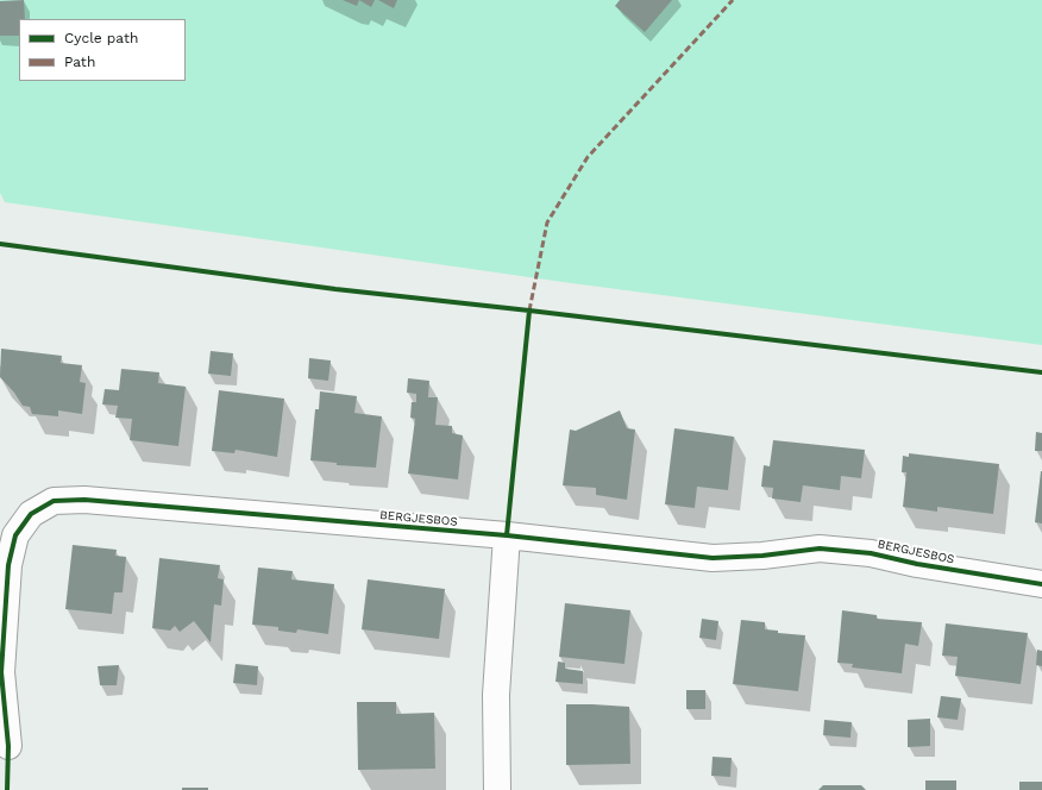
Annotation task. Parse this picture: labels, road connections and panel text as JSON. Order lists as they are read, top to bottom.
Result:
{
  "streets": {
    "street": ["BERGJESBOS"]
  },
  "legend": ["Cycle path", "Path"]
}
